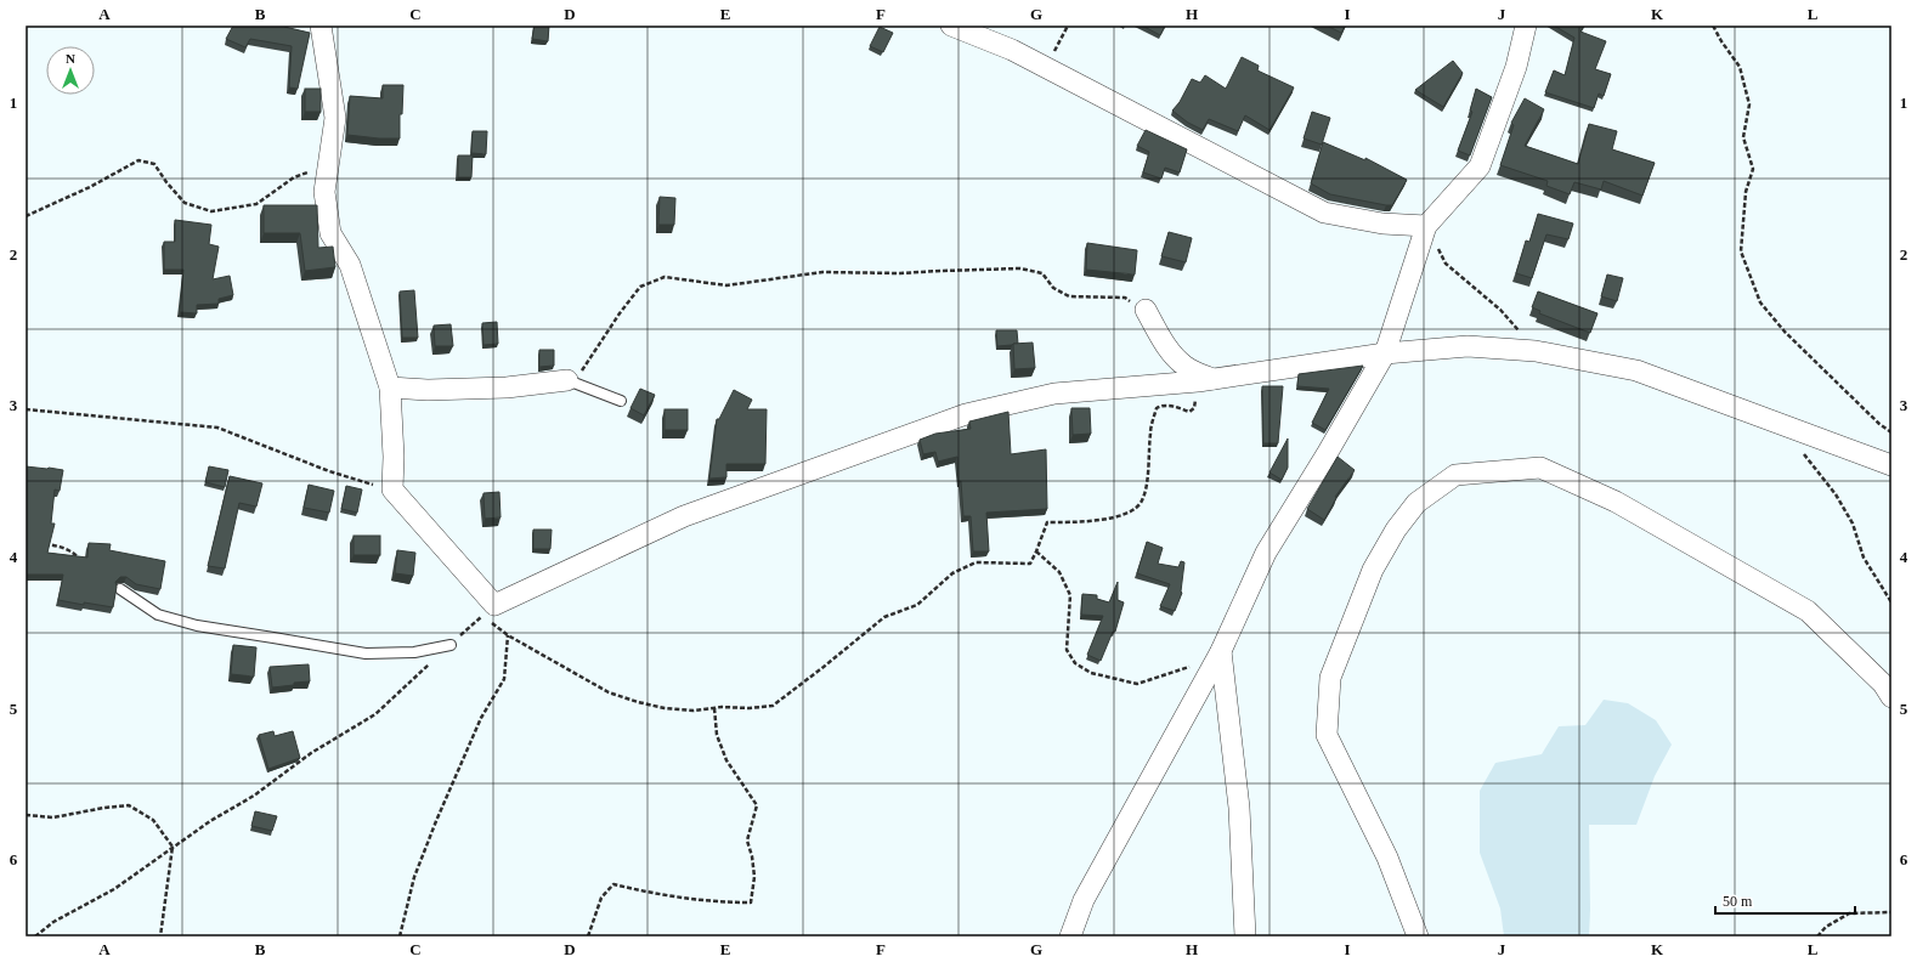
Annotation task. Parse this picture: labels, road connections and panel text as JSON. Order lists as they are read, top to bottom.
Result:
{
  "scale_bar": "50 m",
  "north": "top",
  "grid": {
    "columns": [
      "A",
      "B",
      "C",
      "D",
      "E",
      "F",
      "G",
      "H",
      "I",
      "J",
      "K",
      "L"
    ],
    "rows": [
      "1",
      "2",
      "3",
      "4",
      "5",
      "6"
    ]
  }
}
